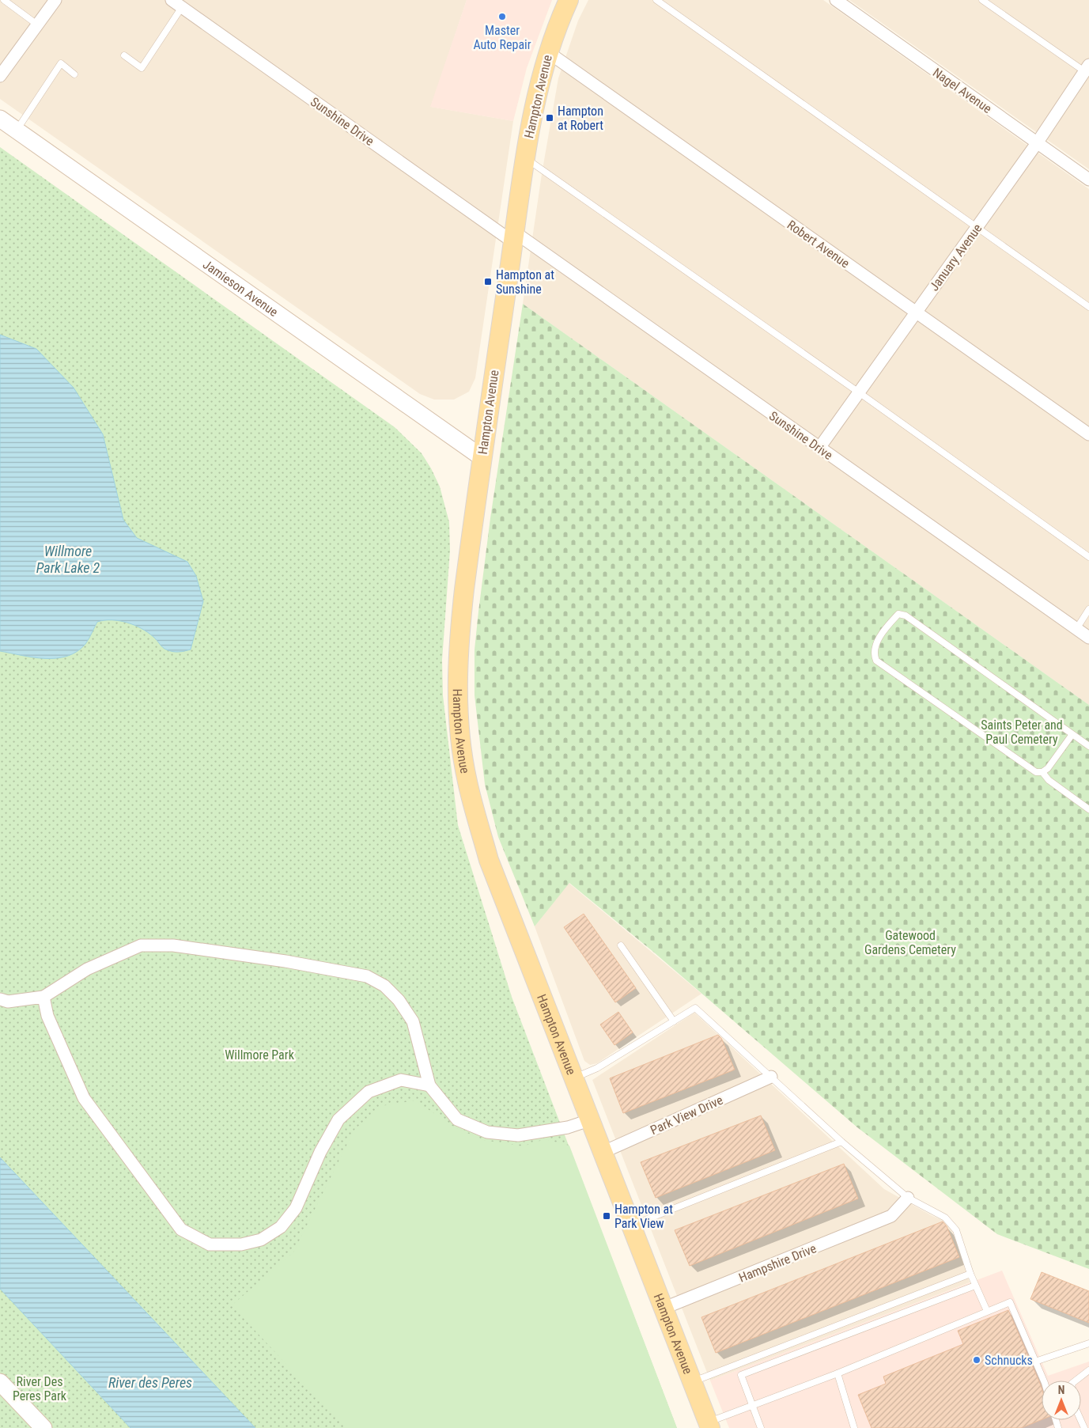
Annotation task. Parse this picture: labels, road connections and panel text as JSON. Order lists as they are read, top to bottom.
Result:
{
  "streets": {
    "main road": ["Hampton Avenue", "Jamieson Avenue"],
    "street": [
      "Nagel Avenue",
      "Sunshine Drive",
      "Robert Avenue",
      "January Avenue",
      "Park View Drive",
      "Hampshire Drive"
    ]
  },
  "crossings": [
    ["Nagel Avenue", "January Avenue"],
    ["Hampton Avenue", "Sunshine Drive"],
    ["Hampton Avenue", "Robert Avenue"],
    ["Hampton Avenue", "Jamieson Avenue"],
    ["Hampton Avenue", "Park View Drive"],
    ["Hampton Avenue", "Hampshire Drive"],
    ["Sunshine Drive", "January Avenue"],
    ["Robert Avenue", "January Avenue"]
  ],
  "water": ["Willmore Park Lake 2", "River des Peres"],
  "parks": [
    "Saints Peter and Paul Cemetery",
    "Gatewood Gardens Cemetery",
    "Willmore Park",
    "River Des Peres Park"
  ],
  "places": {
    "other": ["Master Auto Repair", "Schnucks"],
    "transit": ["Hampton at Robert", "Hampton at Sunshine", "Hampton at Park View"]
  },
  "north": "top"
}
